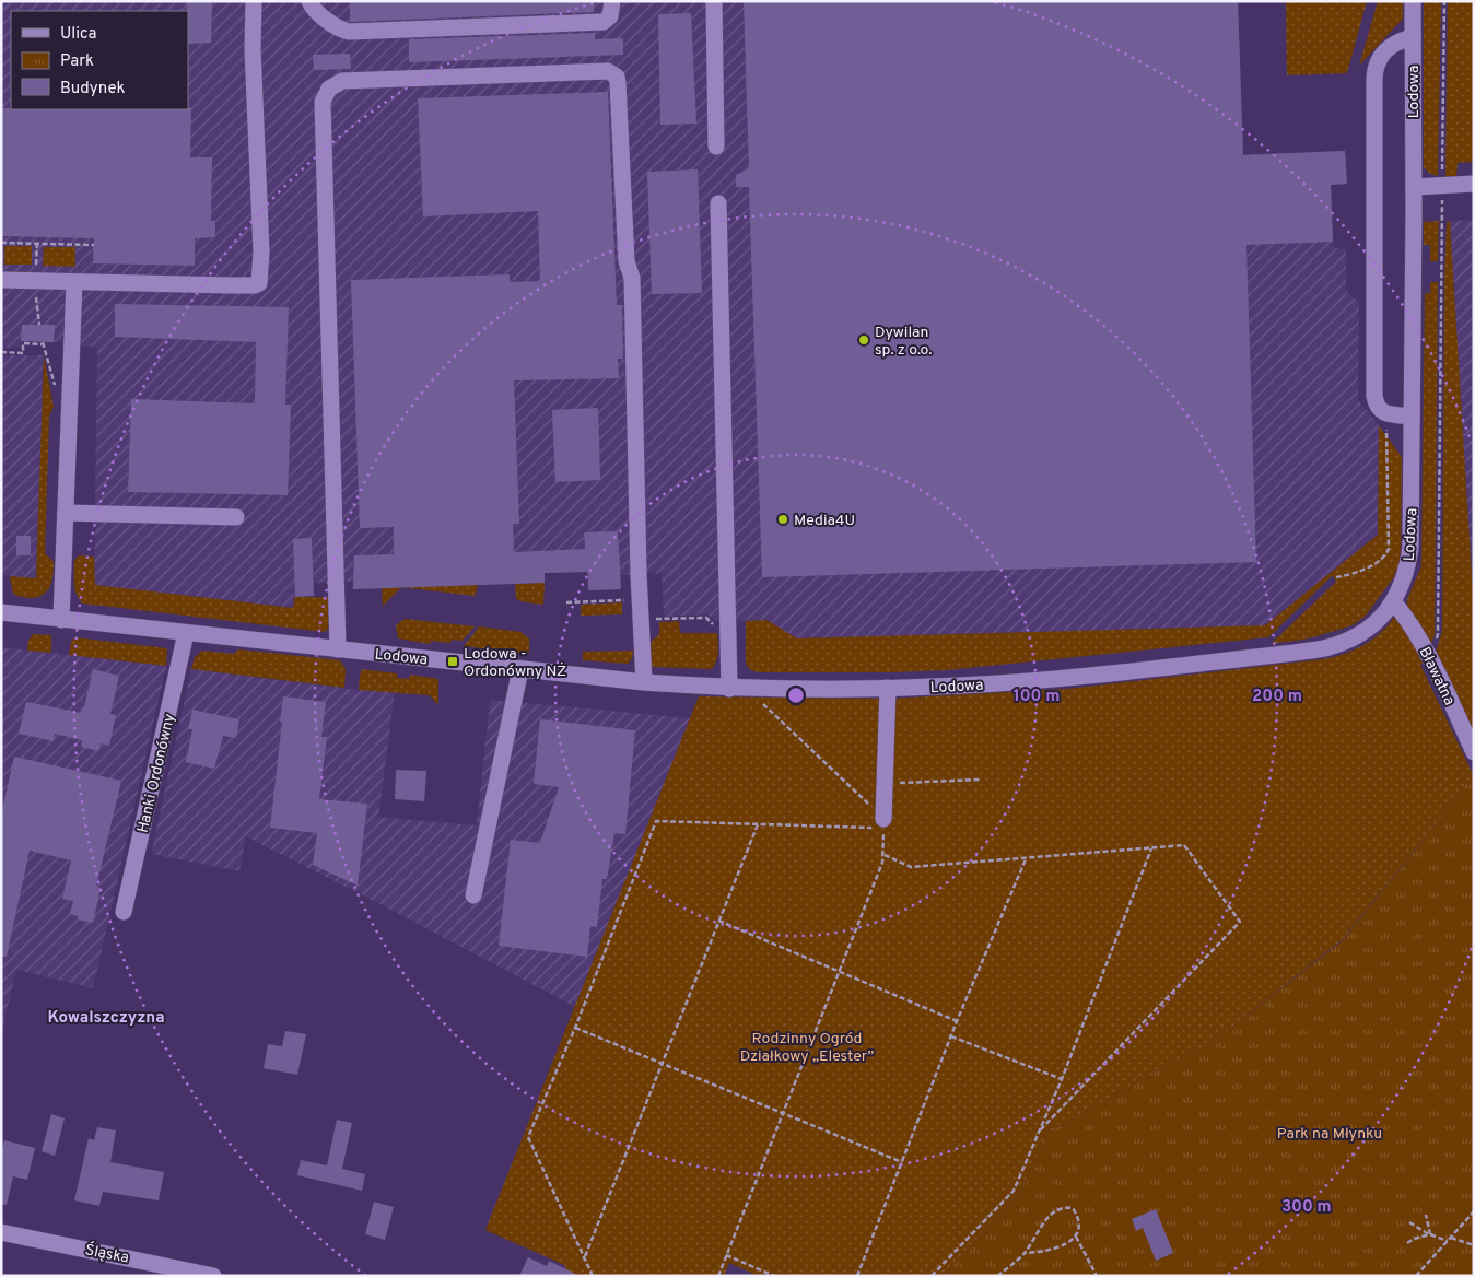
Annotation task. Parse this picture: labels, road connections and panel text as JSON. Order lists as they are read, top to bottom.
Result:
{
  "streets": {
    "street": [
      "Lodowa",
      "Bławatna",
      "Hanki Ordonówny",
      "Śląska"
    ]
  },
  "crossings": [
    ["Lodowa", "Bławatna"],
    ["Lodowa", "Hanki Ordonówny"]
  ],
  "districts": ["Kowalszczyzna"],
  "parks": ["Rodzinny Ogród Działkowy „Elester”", "Park na Młynku"],
  "places": {
    "other": ["Dywilan sp. z o.o.", "Media4U"],
    "transit": ["Lodowa - Ordonówny NŻ"]
  },
  "legend": ["Ulica", "Park", "Budynek"],
  "rings": ["100 m", "200 m", "300 m"]
}
